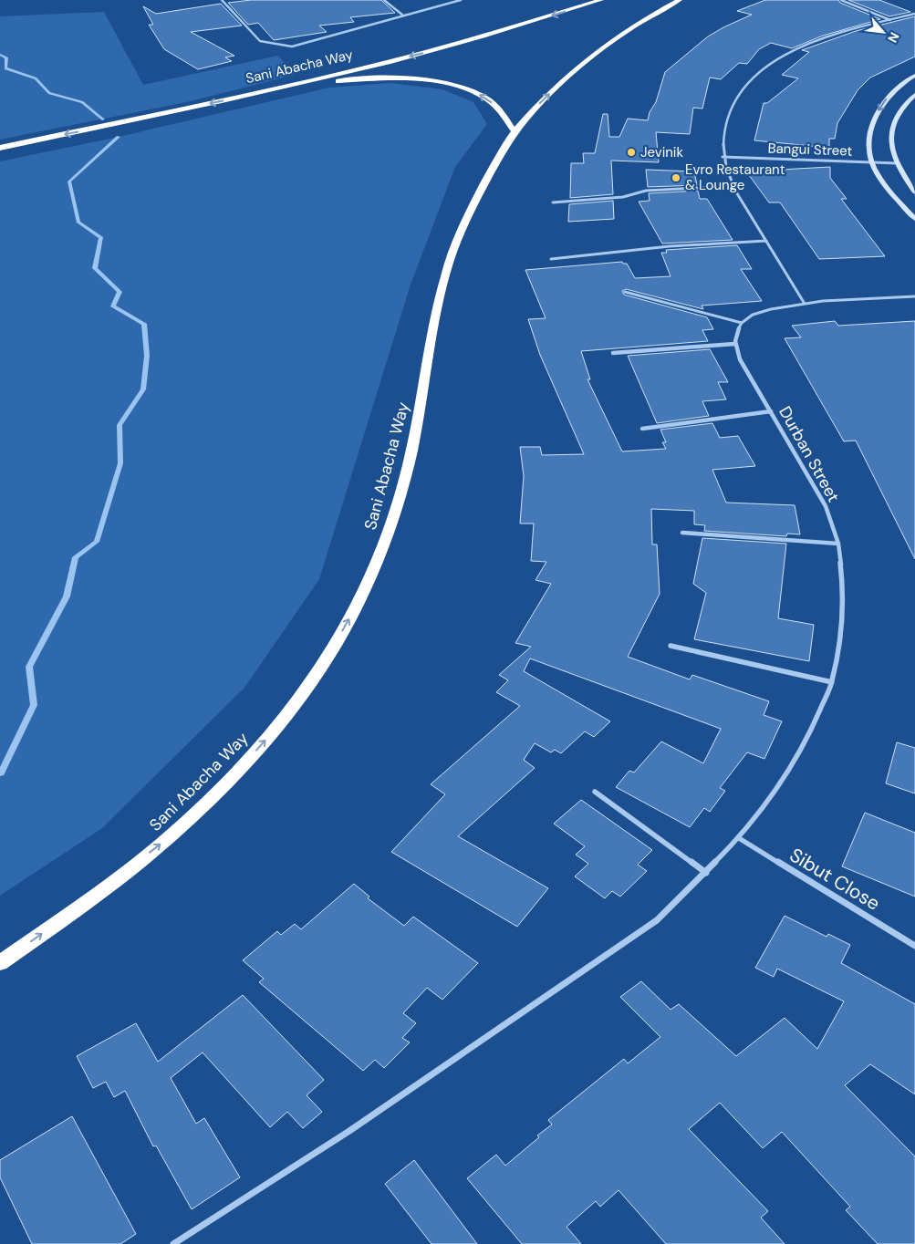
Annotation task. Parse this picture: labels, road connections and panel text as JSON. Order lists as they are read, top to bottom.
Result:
{
  "streets": {
    "highway": ["Sani Abacha Way"],
    "street": ["Bangui Street", "Durban Street", "Sibut Close"]
  },
  "crossings": [
    ["Durban Street", "Sibut Close"]
  ],
  "places": ["Jevinik", "Evro Restaurant & Lounge"],
  "north": "bottom right"
}
